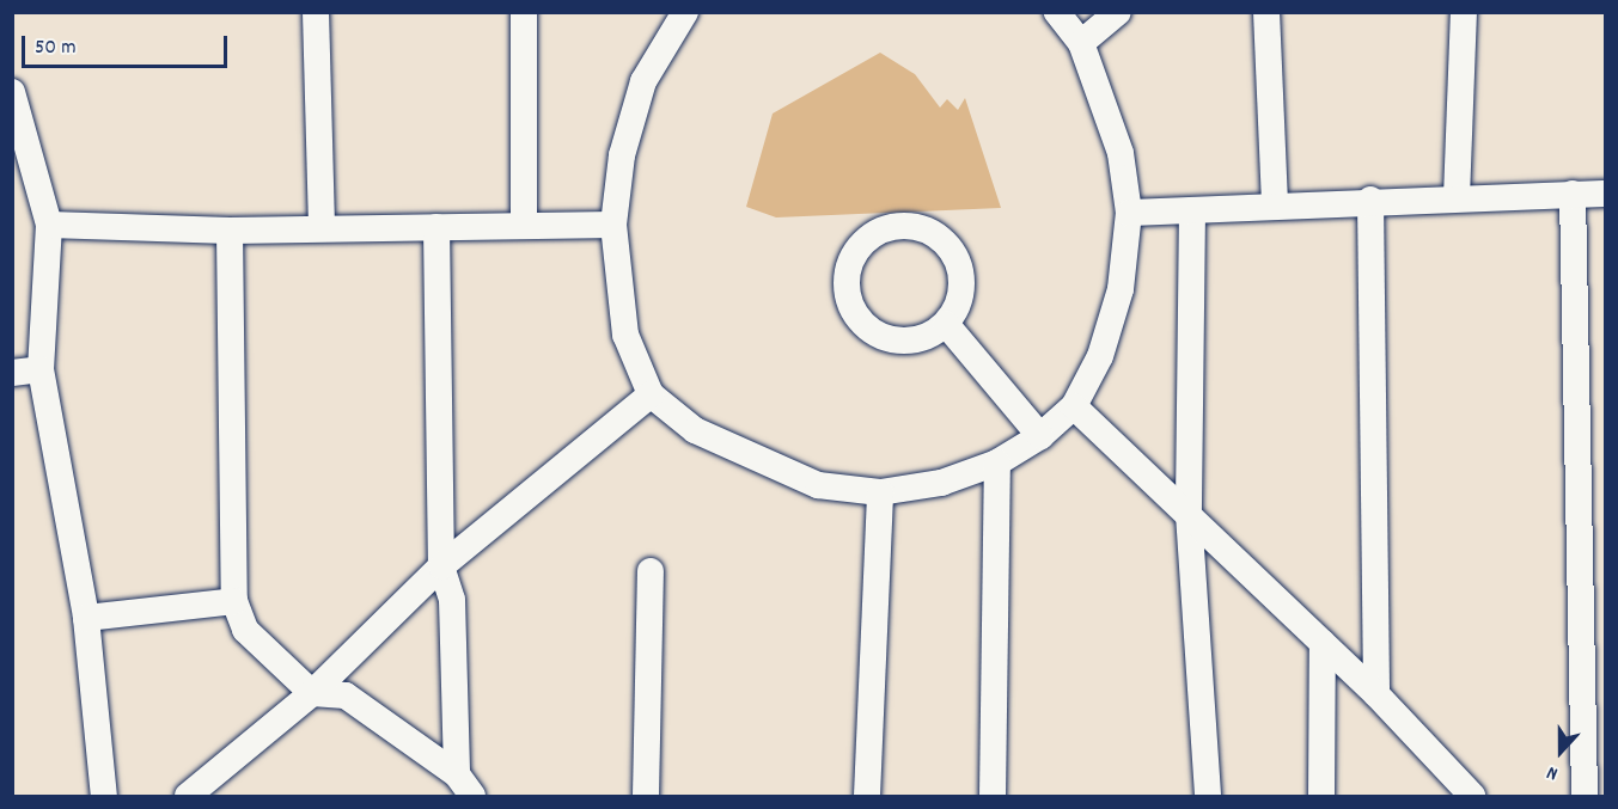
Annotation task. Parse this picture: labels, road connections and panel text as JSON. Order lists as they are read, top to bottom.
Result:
{
  "scale_bar": "50 m",
  "north": "bottom"
}
